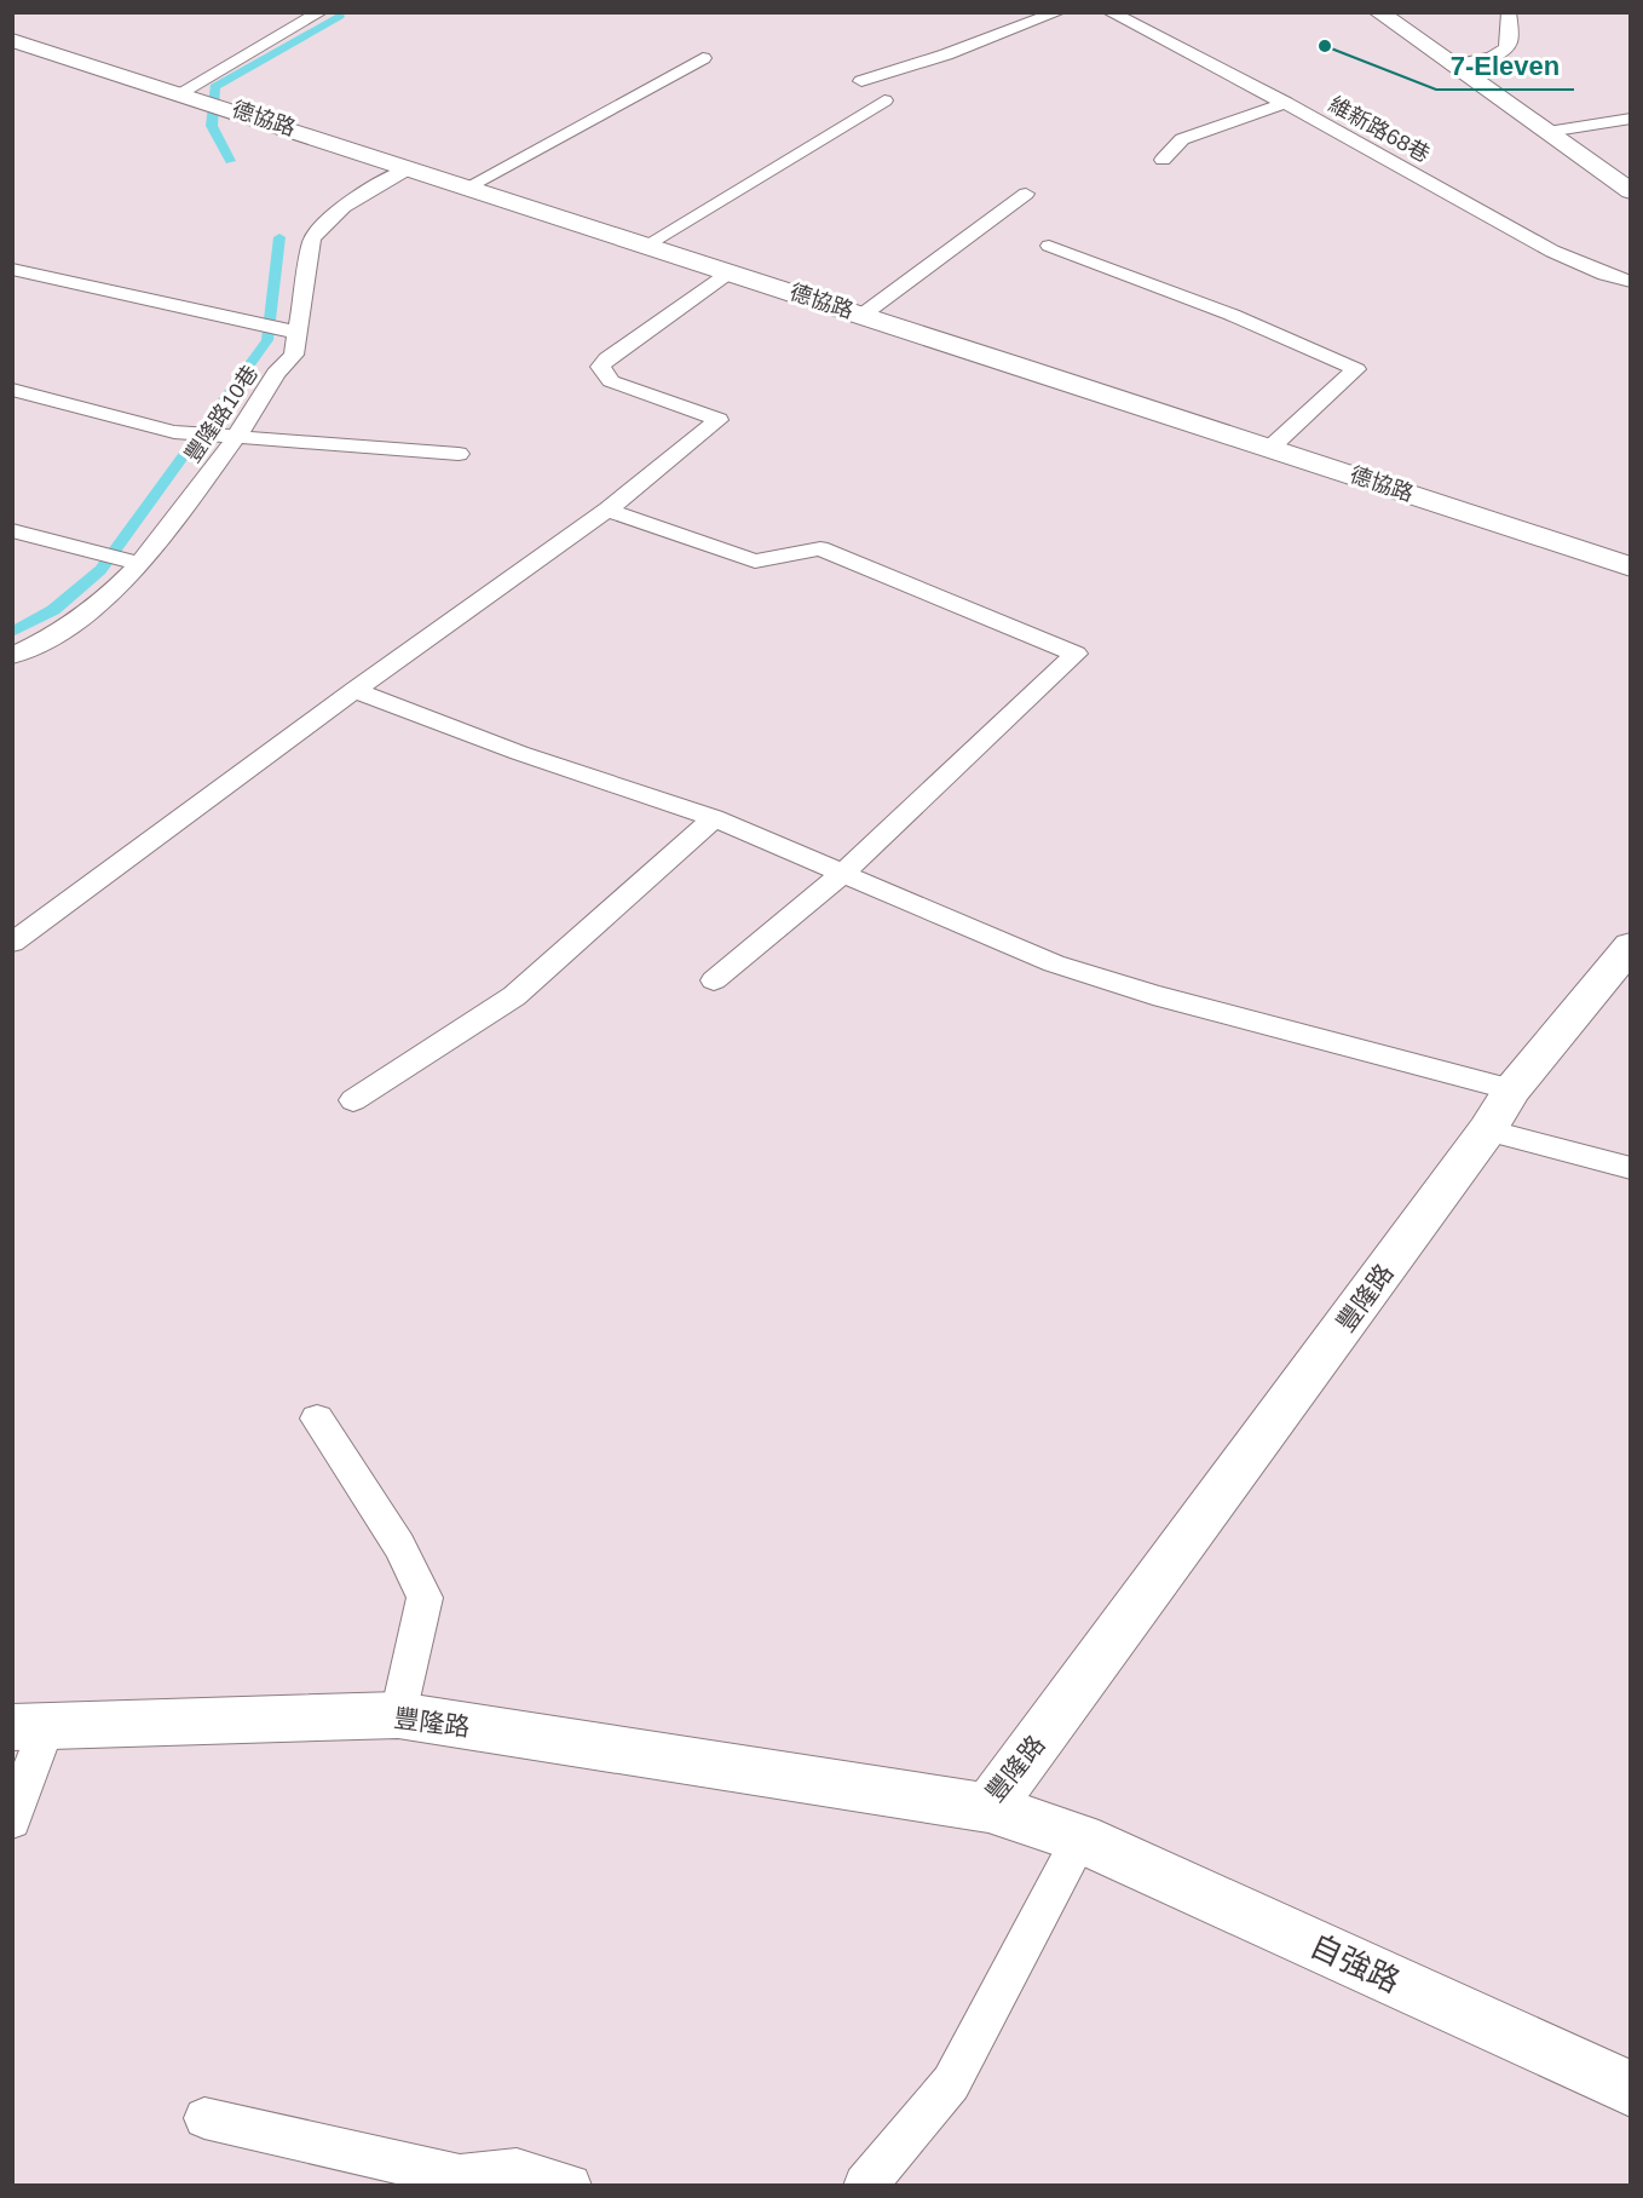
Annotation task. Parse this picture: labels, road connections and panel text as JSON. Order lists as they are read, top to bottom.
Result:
{
  "streets": {
    "street": ["德協路", "豐隆路", "自強路"],
    "lane": ["維新路68巷", "豐隆路10巷"]
  },
  "crossings": [
    ["德協路", "豐隆路10巷"],
    ["豐隆路", "自強路"]
  ],
  "places": ["7-Eleven"]
}
